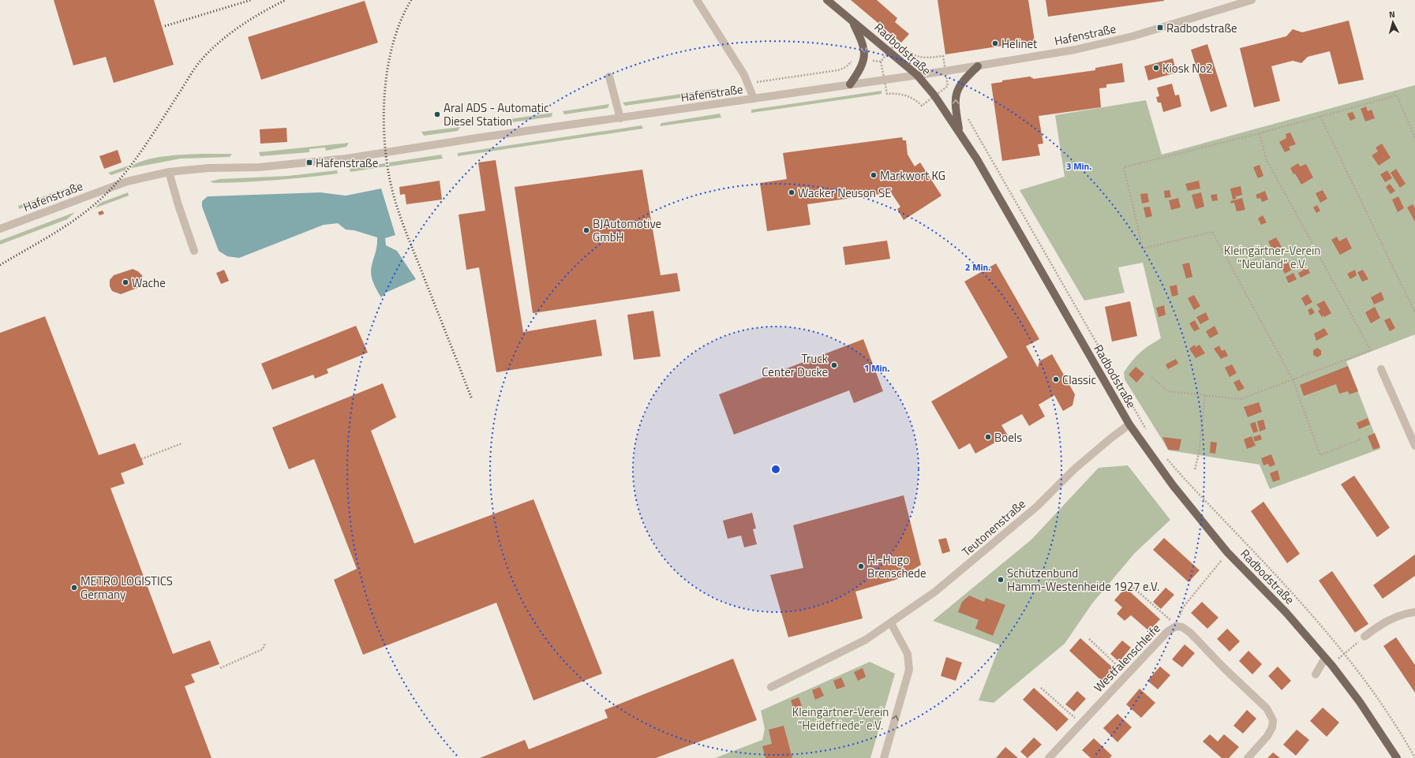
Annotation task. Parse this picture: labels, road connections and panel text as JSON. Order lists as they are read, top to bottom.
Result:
{
  "streets": {
    "main road": ["Radbodstraße"],
    "street": ["Hafenstraße", "Teutonenstraße", "Westfalenschleife"]
  },
  "crossings": [
    ["Hafenstraße", "Radbodstraße"],
    ["Radbodstraße", "Teutonenstraße"]
  ],
  "parks": ["Kleingärtner-Verein “Neuland” e.V.", "Kleingärtner-Verein “Heidefriede” e.V."],
  "places": {
    "transit": ["Radbodstraße", "Hafenstraße"],
    "other": [
      "Helinet",
      "Kiosk No2",
      "Aral ADS - Automatic Diesel Station",
      "Markwort KG",
      "Wacker Neuson SE",
      "BJAutomotive GmbH",
      "Wache",
      "Truck Center Ducke",
      "Classic",
      "Boels",
      "H.-Hugo Brenschede",
      "Schützenbund Hamm-Westenheide 1927 e.V.",
      "METRO LOGISTICS Germany"
    ]
  },
  "north": "top",
  "rings": ["3 Min.", "2 Min.", "1 Min."]
}
